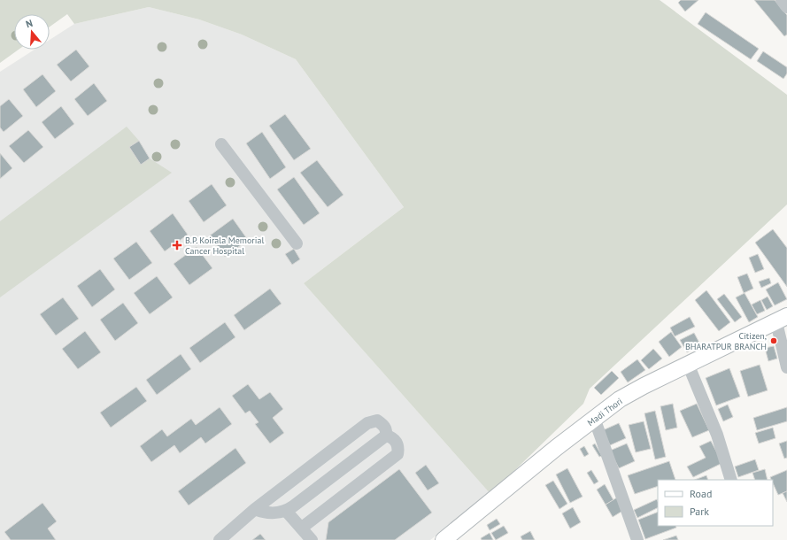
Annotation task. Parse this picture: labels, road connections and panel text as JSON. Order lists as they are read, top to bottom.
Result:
{
  "streets": {
    "main road": ["Madi Thori"]
  },
  "places": {
    "health": ["B.P. Koirala Memorial Cancer Hospital"],
    "other": ["Citizen, BHARATPUR BRANCH"]
  },
  "legend": ["Road", "Park"],
  "north": "top"
}
